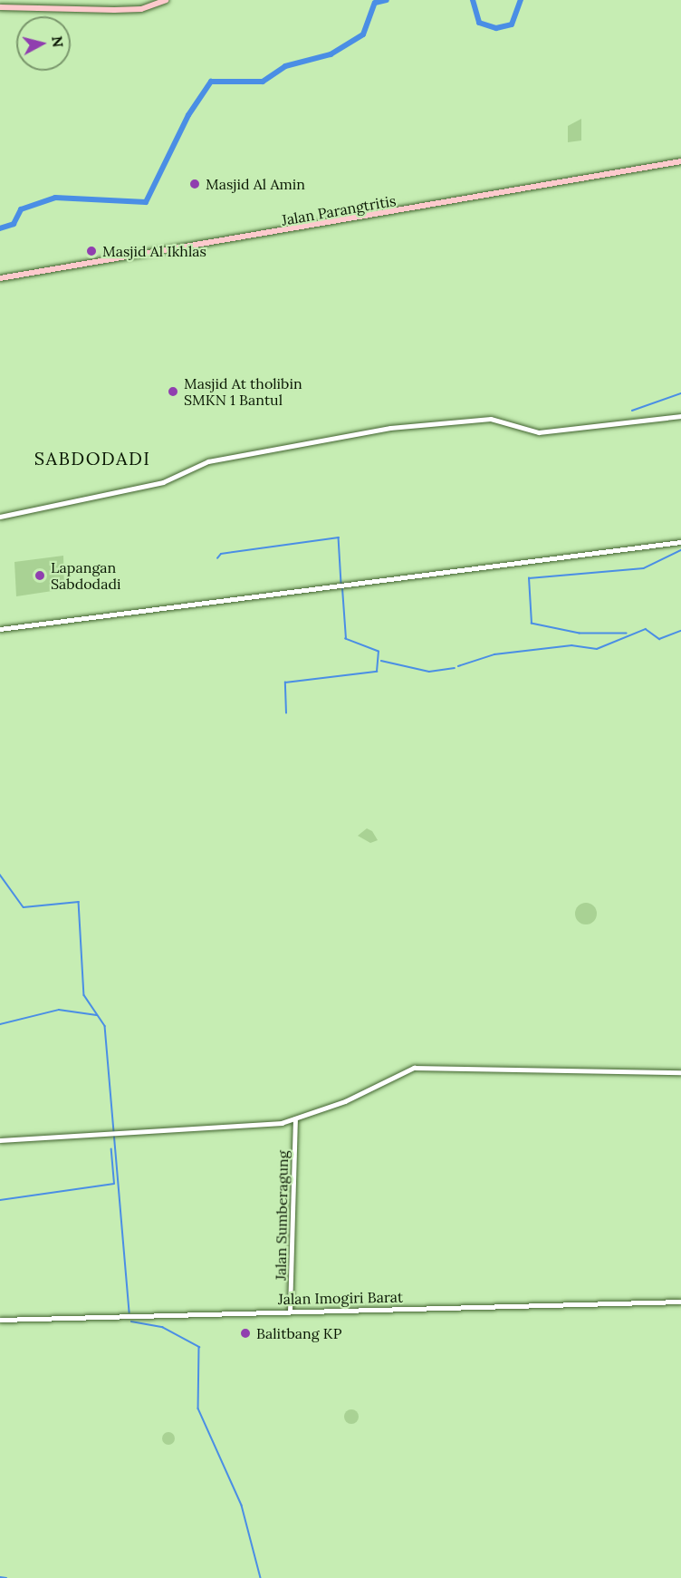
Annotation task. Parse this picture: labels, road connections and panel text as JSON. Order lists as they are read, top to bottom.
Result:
{
  "streets": {
    "main road": ["Jalan Parangtritis", "Jalan Imogiri Barat"],
    "street": ["Jalan Sumberagung"]
  },
  "crossings": [
    ["Jalan Sumberagung", "Jalan Imogiri Barat"]
  ],
  "districts": ["SABDODADI"],
  "places": [
    "Masjid Al Amin",
    "Masjid Al Ikhlas",
    "Masjid At tholibin SMKN 1 Bantul",
    "Lapangan Sabdodadi",
    "Balitbang KP"
  ],
  "north": "right"
}
